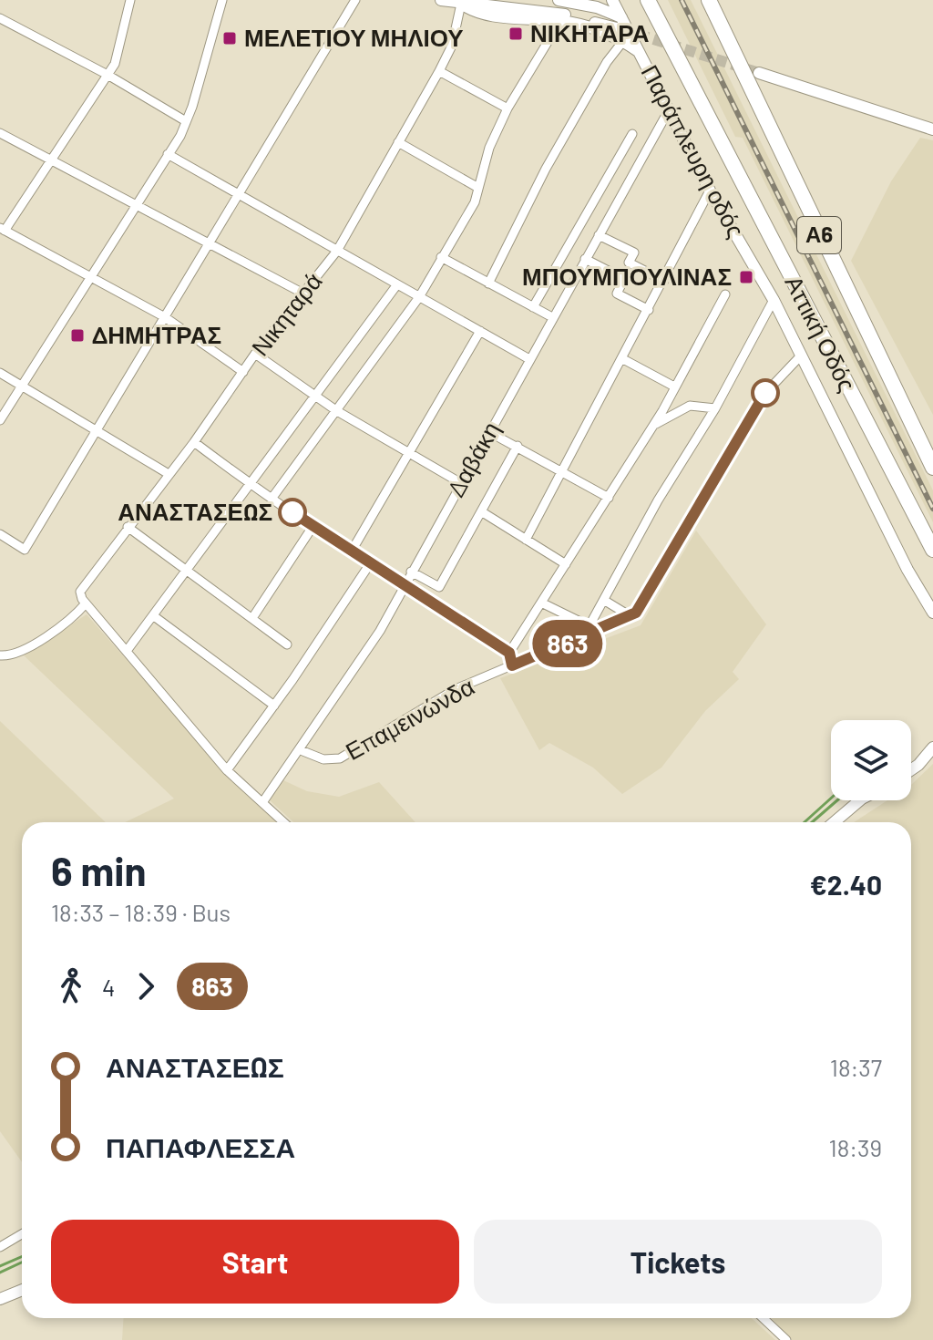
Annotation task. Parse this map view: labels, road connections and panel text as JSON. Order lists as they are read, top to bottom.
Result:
{
  "streets": {
    "highway": ["Α6", "Αττική Οδός"],
    "street": [
      "Παράπλευρη οδός",
      "Νικηταρά",
      "Δαβάκη",
      "Επαμεινώνδα"
    ]
  },
  "crossings": [
    ["Παράπλευρη οδός", "Δαβάκη"],
    ["Παράπλευρη οδός", "Επαμεινώνδα"],
    ["Δαβάκη", "Επαμεινώνδα"]
  ],
  "places": {
    "transit": [
      "ΝΙΚΗΤΑΡΑ",
      "ΜΕΛΕΤΙΟΥ ΜΗΛΙΟΥ",
      "ΜΠΟΥΜΠΟΥΛΙΝΑΣ",
      "ΔΗΜΗΤΡΑΣ"
    ],
    "other": ["ΑΝΑΣΤΑΣΕΩΣ"]
  },
  "lines": ["bus line 863"],
  "page": {
    "on_map": "863",
    "heading": ["6 min", "18:33 – 18:39 · Bus", "€2.40"],
    "legs": ["4", "863"],
    "list": [
      {
        "name": "ΑΝΑΣΤΑΣΕΩΣ",
        "value": "18:37"
      },
      {
        "name": "ΠΑΠΑΦΛΕΣΣΑ",
        "value": "18:39"
      }
    ],
    "buttons": ["Start", "Tickets"]
  }
}
